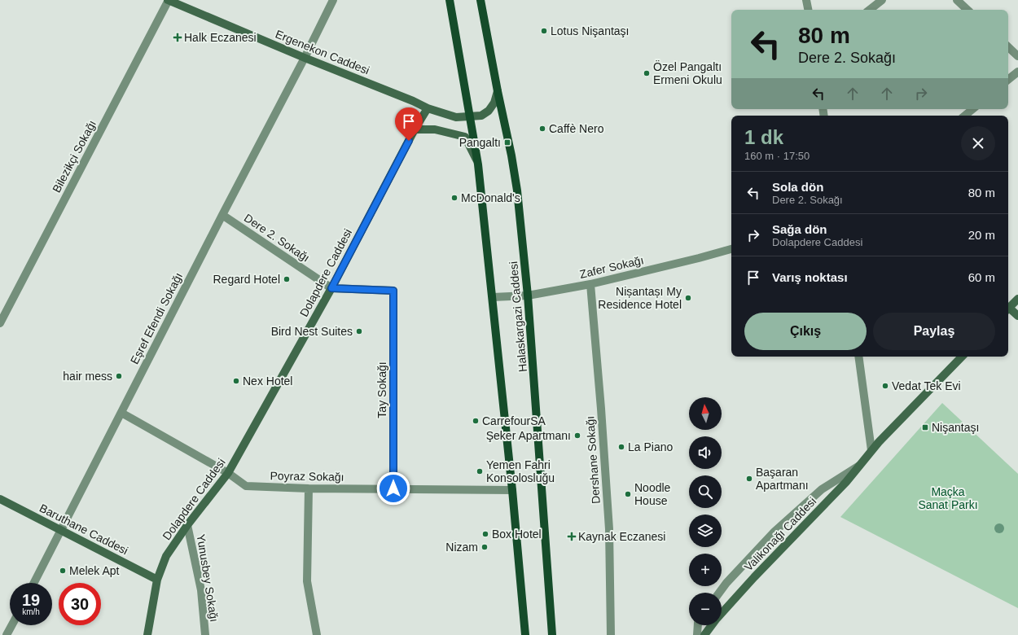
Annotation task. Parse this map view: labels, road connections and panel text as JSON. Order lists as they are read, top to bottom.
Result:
{
  "streets": {
    "main road": [
      "Ergenekon Caddesi",
      "Dolapdere Caddesi",
      "Halaskargazi Caddesi",
      "Baruthane Caddesi",
      "Valikonağı Caddesi"
    ],
    "street": [
      "Bilezikçi Sokağı",
      "Dere 2. Sokağı",
      "Zafer Sokağı",
      "Eşref Efendi Sokağı",
      "Tay Sokağı",
      "Dershane Sokağı",
      "Poyraz Sokağı",
      "Yunusbey Sokağı"
    ]
  },
  "crossings": [
    ["Ergenekon Caddesi", "Bilezikçi Sokağı"],
    ["Ergenekon Caddesi", "Dolapdere Caddesi"],
    ["Ergenekon Caddesi", "Halaskargazi Caddesi"],
    ["Ergenekon Caddesi", "Eşref Efendi Sokağı"],
    ["Dere 2. Sokağı", "Dolapdere Caddesi"],
    ["Dere 2. Sokağı", "Eşref Efendi Sokağı"],
    ["Dere 2. Sokağı", "Tay Sokağı"],
    ["Zafer Sokağı", "Halaskargazi Caddesi"],
    ["Zafer Sokağı", "Dershane Sokağı"],
    ["Dolapdere Caddesi", "Tay Sokağı"],
    ["Dolapdere Caddesi", "Poyraz Sokağı"],
    ["Dolapdere Caddesi", "Baruthane Caddesi"],
    ["Dolapdere Caddesi", "Yunusbey Sokağı"],
    ["Halaskargazi Caddesi", "Poyraz Sokağı"],
    ["Eşref Efendi Sokağı", "Poyraz Sokağı"],
    ["Eşref Efendi Sokağı", "Baruthane Caddesi"],
    ["Tay Sokağı", "Poyraz Sokağı"]
  ],
  "parks": ["Maçka Sanat Parkı"],
  "places": {
    "other": [
      "Lotus Nişantaşı",
      "Özel Pangaltı Ermeni Okulu",
      "Caffè Nero",
      "McDonald's",
      "Regard Hotel",
      "Nișantașı My Residence Hotel",
      "Bird Nest Suites",
      "hair mess",
      "Nex Hotel",
      "Vedat Tek Evi",
      "CarrefourSA",
      "Şeker Apartmanı",
      "La Piano",
      "Yemen Fahri Konsolosluğu",
      "Başaran Apartmanı",
      "Noodle House",
      "Box Hotel",
      "Nizam",
      "Melek Apt"
    ],
    "health": ["Halk Eczanesi", "Kaynak Eczanesi"],
    "transit": ["Pangaltı", "Nişantaşı"]
  },
  "north": "top",
  "page": {
    "turn": ["80 m", "Dere 2. Sokağı"],
    "heading": ["1 dk", "160 m · 17:50"],
    "list": [
      {
        "name": "Sola dön",
        "note": "Dere 2. Sokağı",
        "value": "80 m"
      },
      {
        "name": "Sağa dön",
        "note": "Dolapdere Caddesi",
        "value": "20 m"
      },
      {
        "name": "Varış noktası",
        "value": "60 m"
      }
    ],
    "buttons": ["Çıkış", "Paylaş"],
    "map_buttons": ["+", "−"],
    "speed": "19 km/h",
    "limit": "30"
  }
}
